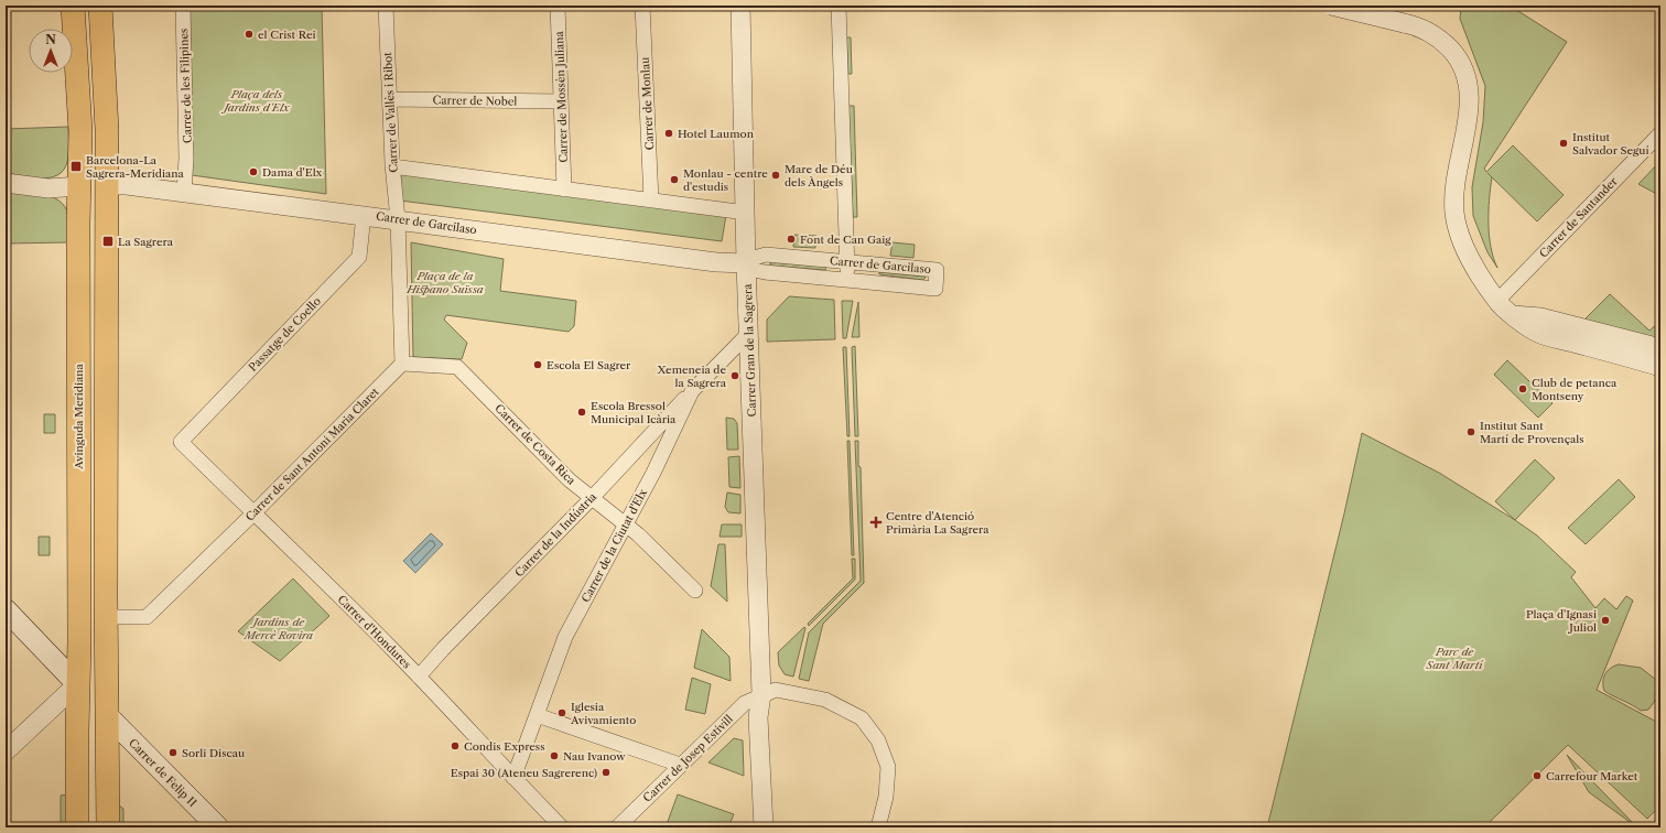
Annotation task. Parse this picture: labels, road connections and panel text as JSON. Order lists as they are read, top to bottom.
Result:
{
  "streets": {
    "main road": ["Avinguda Meridiana", "Carrer de Felip II"],
    "street": [
      "Carrer de les Filipines",
      "Carrer de Mossèn Juliana",
      "Carrer de Nobel",
      "Carrer de Monlau",
      "Carrer de Vallès i Ribot",
      "Carrer de Santander",
      "Carrer de Garcilaso",
      "Passatge de Coello",
      "Carrer Gran de la Sagrera",
      "Carrer de Costa Rica",
      "Carrer de Sant Antoni Maria Claret",
      "Carrer de la Indústria",
      "Carrer de la Ciutat d'Elx",
      "Carrer d'Hondures",
      "Carrer de Josep Estivill"
    ]
  },
  "crossings": [
    ["Carrer de les Filipines", "Carrer de Garcilaso"],
    ["Carrer de Mossèn Juliana", "Carrer de Nobel"],
    ["Carrer de Nobel", "Carrer de Vallès i Ribot"],
    ["Carrer de Vallès i Ribot", "Carrer de Garcilaso"],
    ["Carrer de Garcilaso", "Passatge de Coello"],
    ["Carrer de Garcilaso", "Carrer Gran de la Sagrera"],
    ["Passatge de Coello", "Carrer d'Hondures"],
    ["Carrer Gran de la Sagrera", "Carrer de la Ciutat d'Elx"],
    ["Carrer Gran de la Sagrera", "Carrer de Josep Estivill"],
    ["Carrer de Costa Rica", "Carrer de Sant Antoni Maria Claret"],
    ["Carrer de Costa Rica", "Carrer de la Indústria"],
    ["Carrer de Costa Rica", "Carrer de la Ciutat d'Elx"],
    ["Carrer de Sant Antoni Maria Claret", "Carrer d'Hondures"],
    ["Carrer de la Indústria", "Carrer de la Ciutat d'Elx"],
    ["Carrer de la Indústria", "Carrer d'Hondures"],
    ["Carrer de la Ciutat d'Elx", "Carrer d'Hondures"]
  ],
  "parks": [
    "Plaça dels Jardins d'Elx",
    "Plaça de la Hispano Suïssa",
    "Jardins de Mercè Rovira",
    "Parc de Sant Martí"
  ],
  "places": {
    "other": [
      "el Crist Rei",
      "Hotel Laumon",
      "Institut Salvador Seguí",
      "Dama d'Elx",
      "Mare de Déu dels Àngels",
      "Monlau - centre d'estudis",
      "Font de Can Gaig",
      "Escola El Sagrer",
      "Xemeneia de la Sagrera",
      "Club de petanca Montseny",
      "Escola Bressol Municipal Icària",
      "Institut Sant Martí de Provençals",
      "Plaça d'Ignasi Juliol",
      "Iglesia Avivamiento",
      "Condis Express",
      "Sorli Discau",
      "Nau Ivanow",
      "Espai 30 (Ateneu Sagrerenc)",
      "Carrefour Market"
    ],
    "transit": ["Barcelona-La Sagrera-Meridiana", "La Sagrera"],
    "health": ["Centre d'Atenció Primària La Sagrera"]
  },
  "north": "top"
}
